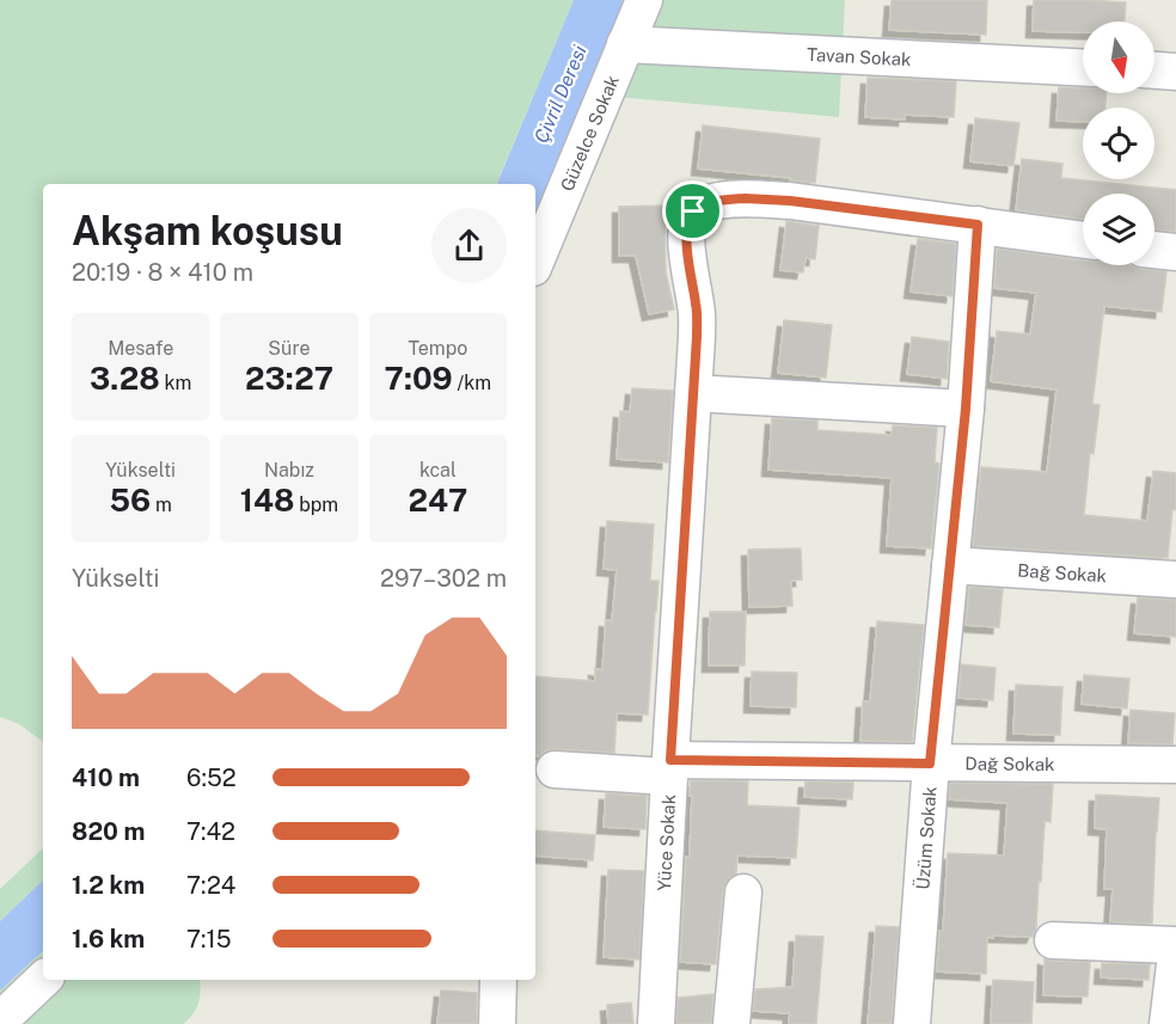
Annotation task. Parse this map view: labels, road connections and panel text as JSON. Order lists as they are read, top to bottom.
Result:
{
  "streets": {
    "street": [
      "Tavan Sokak",
      "Güzelce Sokak",
      "Bağ Sokak",
      "Dağ Sokak",
      "Üzüm Sokak",
      "Yüce Sokak"
    ]
  },
  "crossings": [
    ["Tavan Sokak", "Güzelce Sokak"],
    ["Bağ Sokak", "Üzüm Sokak"],
    ["Dağ Sokak", "Üzüm Sokak"],
    ["Dağ Sokak", "Yüce Sokak"],
    ["Üzüm Sokak", "Yüce Sokak"]
  ],
  "water": ["Çivril Deresi"],
  "north": "bottom",
  "page": {
    "heading": ["Akşam koşusu", "20:19 · 8 × 410 m"],
    "stats": [
      ["Mesafe", "3.28 km"],
      ["Süre", "23:27"],
      ["Tempo", "7:09 /km"],
      ["Yükselti", "56 m"],
      ["Nabız", "148 bpm"],
      ["kcal", "247"]
    ],
    "chart": ["Yükselti", "297–302 m"],
    "list": [
      {
        "name": "410 m",
        "note": "6:52"
      },
      {
        "name": "820 m",
        "note": "7:42"
      },
      {
        "name": "1.2 km",
        "note": "7:24"
      },
      {
        "name": "1.6 km",
        "note": "7:15"
      }
    ]
  }
}
